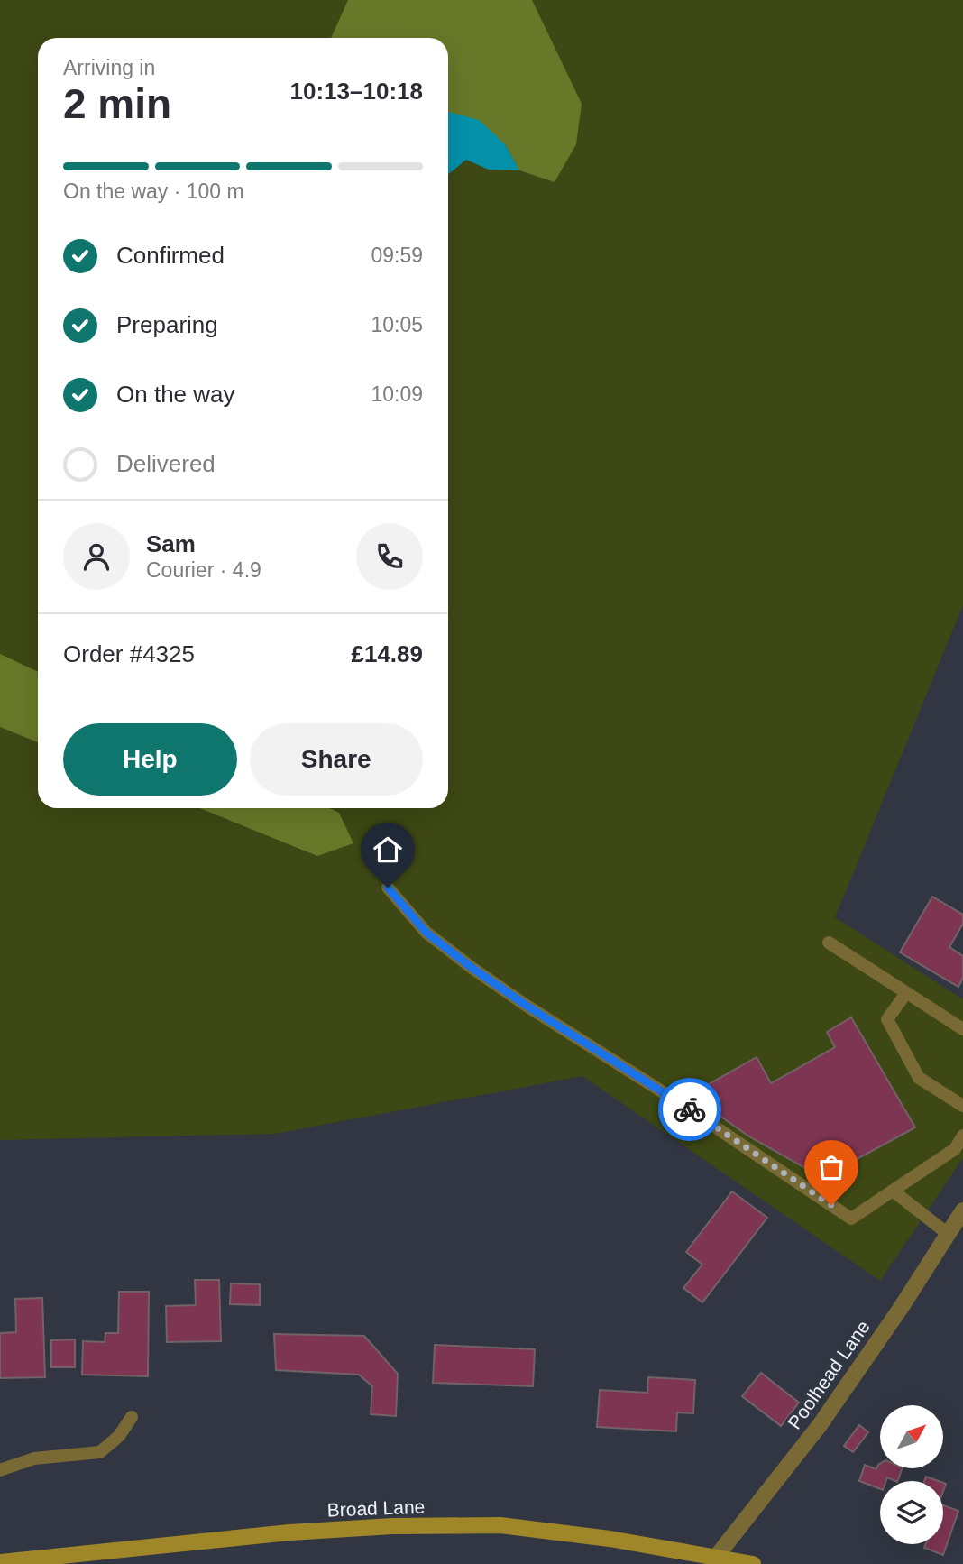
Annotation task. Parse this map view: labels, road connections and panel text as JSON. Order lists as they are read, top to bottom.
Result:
{
  "streets": {
    "main road": ["Broad Lane"],
    "street": ["Poolhead Lane"]
  },
  "crossings": [
    ["Poolhead Lane", "Broad Lane"]
  ],
  "north": "top right",
  "page": {
    "heading": ["2 min", "Arriving in", "10:13–10:18"],
    "panel": [
      "Sam",
      "Courier · 4.9",
      "Order #4325",
      "£14.89"
    ],
    "bar": "On the way · 100 m",
    "list": [
      ["Confirmed", "09:59"],
      ["Preparing", "10:05"],
      ["On the way", "10:09"],
      "Delivered"
    ],
    "buttons": ["Help", "Share"]
  }
}
